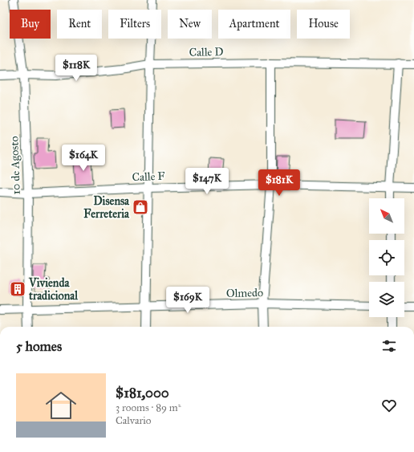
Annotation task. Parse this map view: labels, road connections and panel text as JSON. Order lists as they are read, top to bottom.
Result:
{
  "streets": {
    "street": [
      "Calle D",
      "10 de Agosto",
      "Calle F",
      "Olmedo"
    ]
  },
  "crossings": [
    ["Calle D", "10 de Agosto"],
    ["10 de Agosto", "Calle F"],
    ["10 de Agosto", "Olmedo"]
  ],
  "places": {
    "shop": ["Disensa Ferreteria"],
    "building": ["Vivienda tradicional"]
  },
  "north": "top left",
  "page": {
    "chip": [
      "Buy",
      "Rent",
      "Filters",
      "New",
      "Apartment",
      "House"
    ],
    "price": [
      "$118K",
      "$164K",
      "$147K",
      "$181K",
      "$169K"
    ],
    "heading": "5 homes",
    "list": [
      {
        "name": "$181,000",
        "note": "3 rooms · 89 m² · Calvario"
      }
    ]
  }
}
